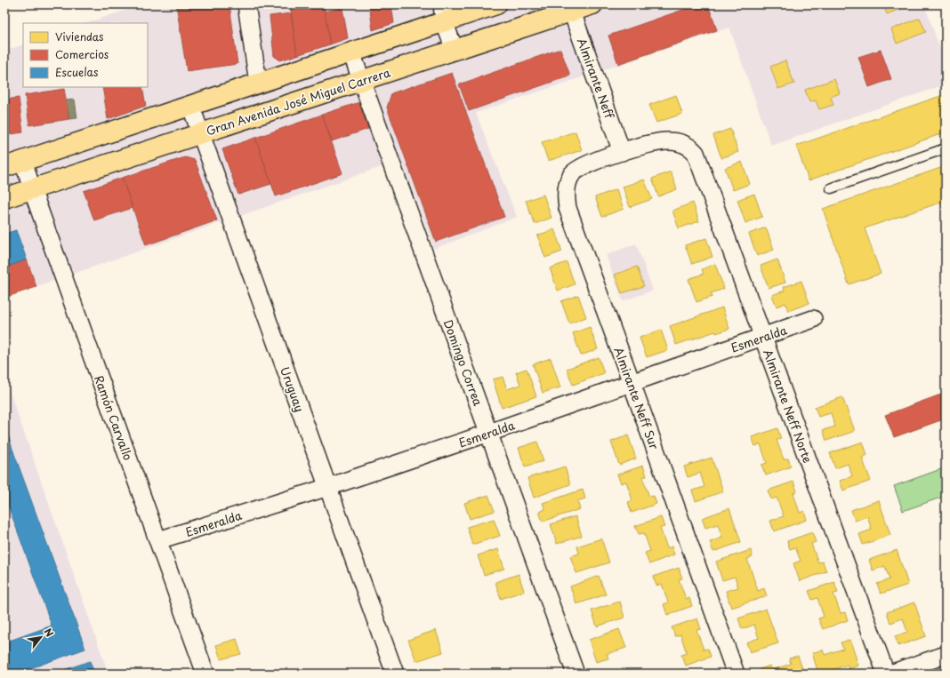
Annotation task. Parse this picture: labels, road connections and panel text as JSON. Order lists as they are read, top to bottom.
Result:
{
  "streets": {
    "main road": ["Gran Avenida José Miguel Carrera"],
    "street": [
      "Almirante Neff",
      "Esmeralda",
      "Domingo Correa",
      "Uruguay",
      "Almirante Neff Sur",
      "Almirante Neff Norte",
      "Ramón Carvallo"
    ]
  },
  "crossings": [
    ["Almirante Neff", "Gran Avenida José Miguel Carrera"],
    ["Almirante Neff", "Almirante Neff Sur"],
    ["Almirante Neff", "Almirante Neff Norte"],
    ["Gran Avenida José Miguel Carrera", "Domingo Correa"],
    ["Gran Avenida José Miguel Carrera", "Uruguay"],
    ["Gran Avenida José Miguel Carrera", "Ramón Carvallo"],
    ["Esmeralda", "Domingo Correa"],
    ["Esmeralda", "Uruguay"],
    ["Esmeralda", "Almirante Neff Sur"],
    ["Esmeralda", "Almirante Neff Norte"],
    ["Esmeralda", "Ramón Carvallo"],
    ["Almirante Neff Sur", "Almirante Neff Norte"]
  ],
  "legend": ["Viviendas", "Comercios", "Escuelas"],
  "north": "top right"
}
